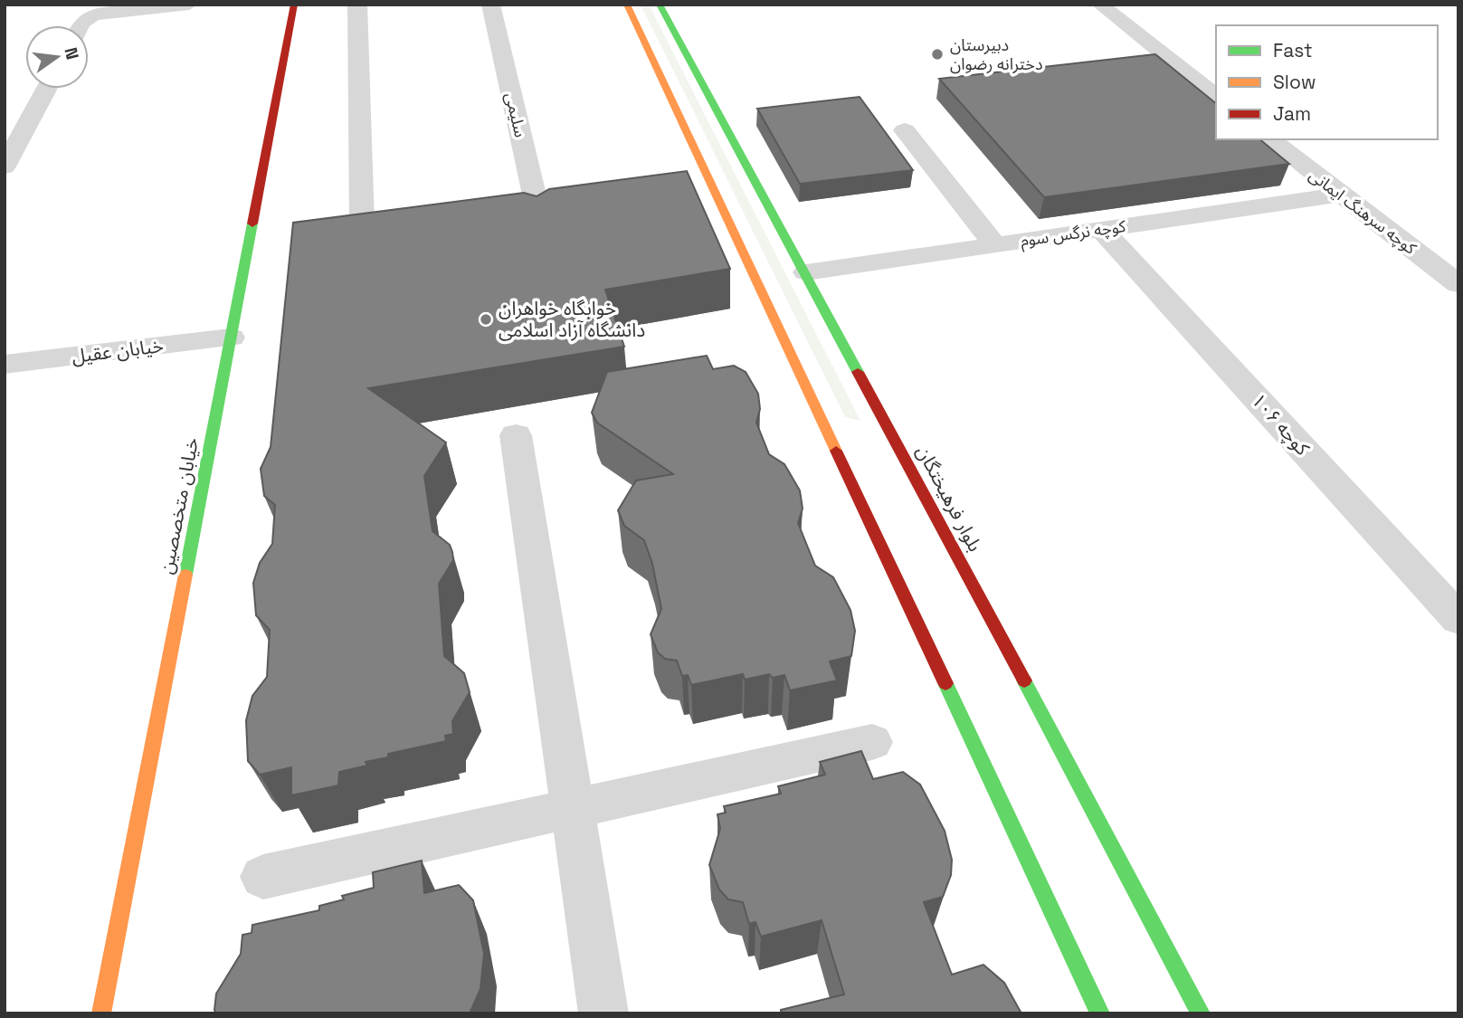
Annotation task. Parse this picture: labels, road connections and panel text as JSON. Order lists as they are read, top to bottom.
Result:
{
  "streets": {
    "main road": ["بلوار فرهیختگان", "خیابان متخصصین"],
    "street": [
      "سلیمی",
      "کوچه سرهنگ ایمانی",
      "کوچه نرگس سوم",
      "خیابان عقیل",
      "کوچه ۱۰۶"
    ]
  },
  "crossings": [
    ["کوچه سرهنگ ایمانی", "کوچه نرگس سوم"],
    ["کوچه نرگس سوم", "کوچه ۱۰۶"],
    ["کوچه نرگس سوم", "بلوار فرهیختگان"],
    ["خیابان عقیل", "خیابان متخصصین"]
  ],
  "places": ["دبیرستان دخترانه رضوان", "خوابگاه خواهران دانشگاه آزاد اسلامی"],
  "legend": ["Fast", "Slow", "Jam"],
  "north": "right"
}
